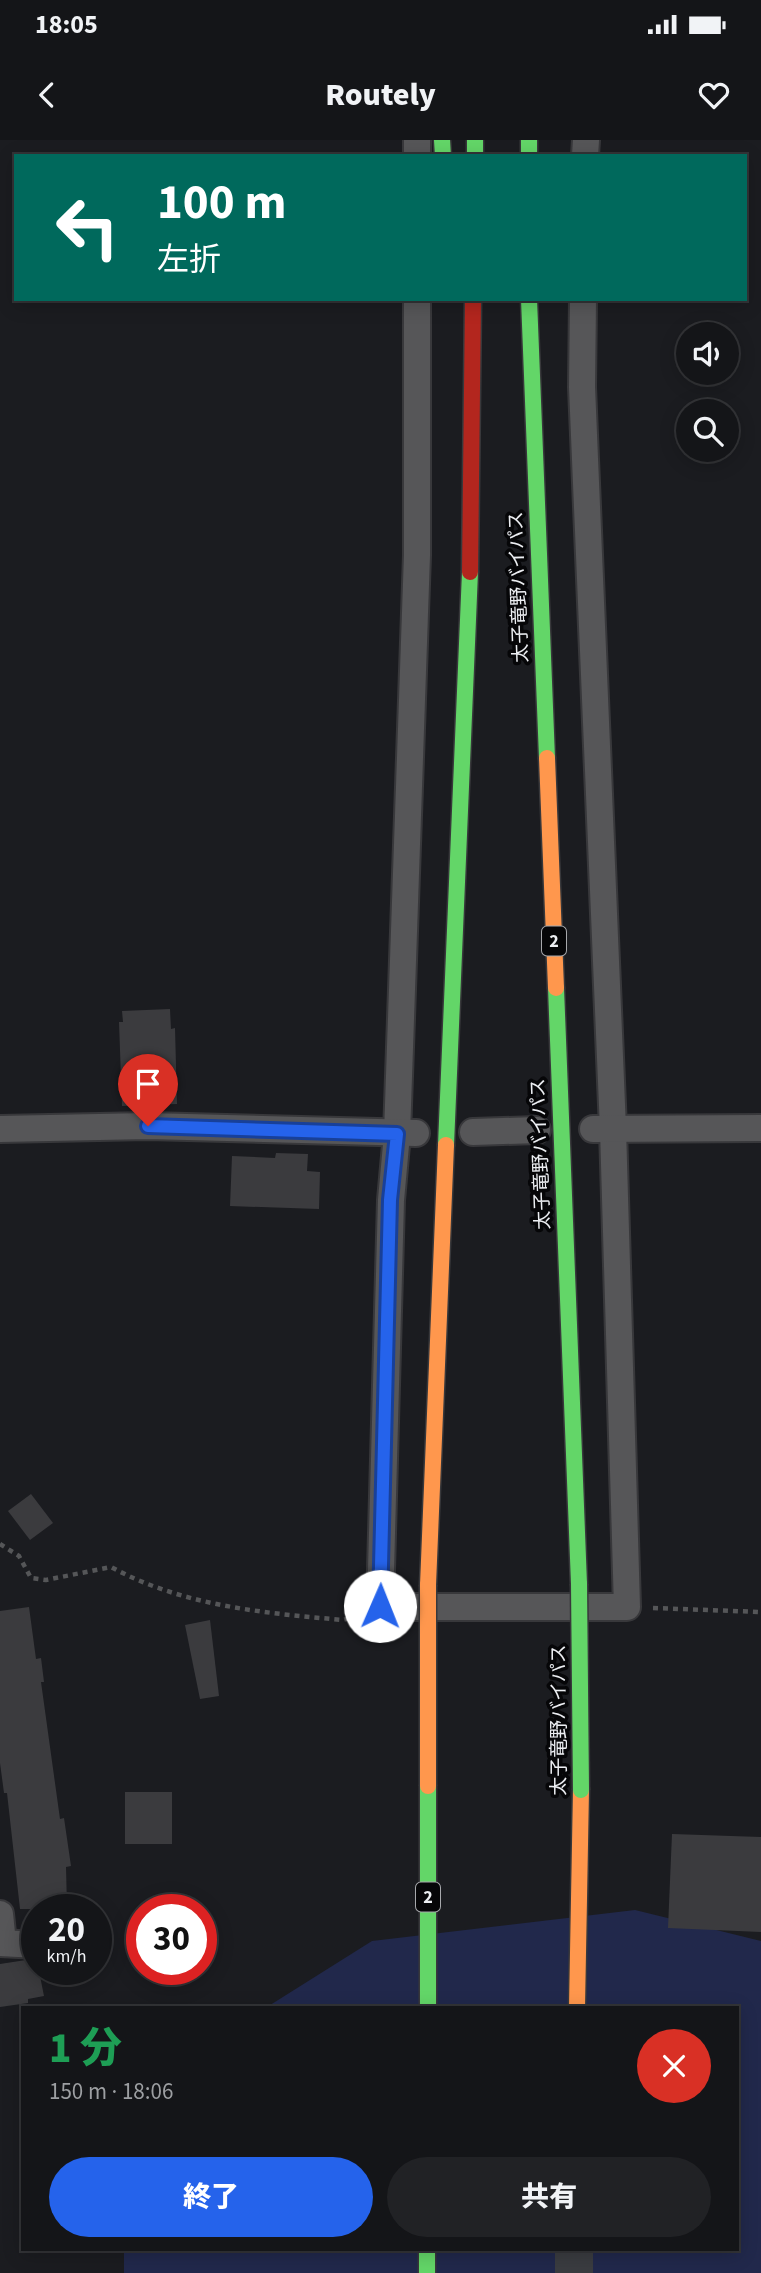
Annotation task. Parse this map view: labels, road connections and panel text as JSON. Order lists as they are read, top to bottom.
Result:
{
  "streets": {
    "highway": ["太子竜野バイパス", "2"]
  },
  "page": {
    "status": "18:05",
    "header": "Routely",
    "turn": ["100 m", "左折"],
    "speed": "20 km/h",
    "limit": "30",
    "heading": ["1 分", "150 m · 18:06"],
    "buttons": ["終了", "共有"]
  }
}
